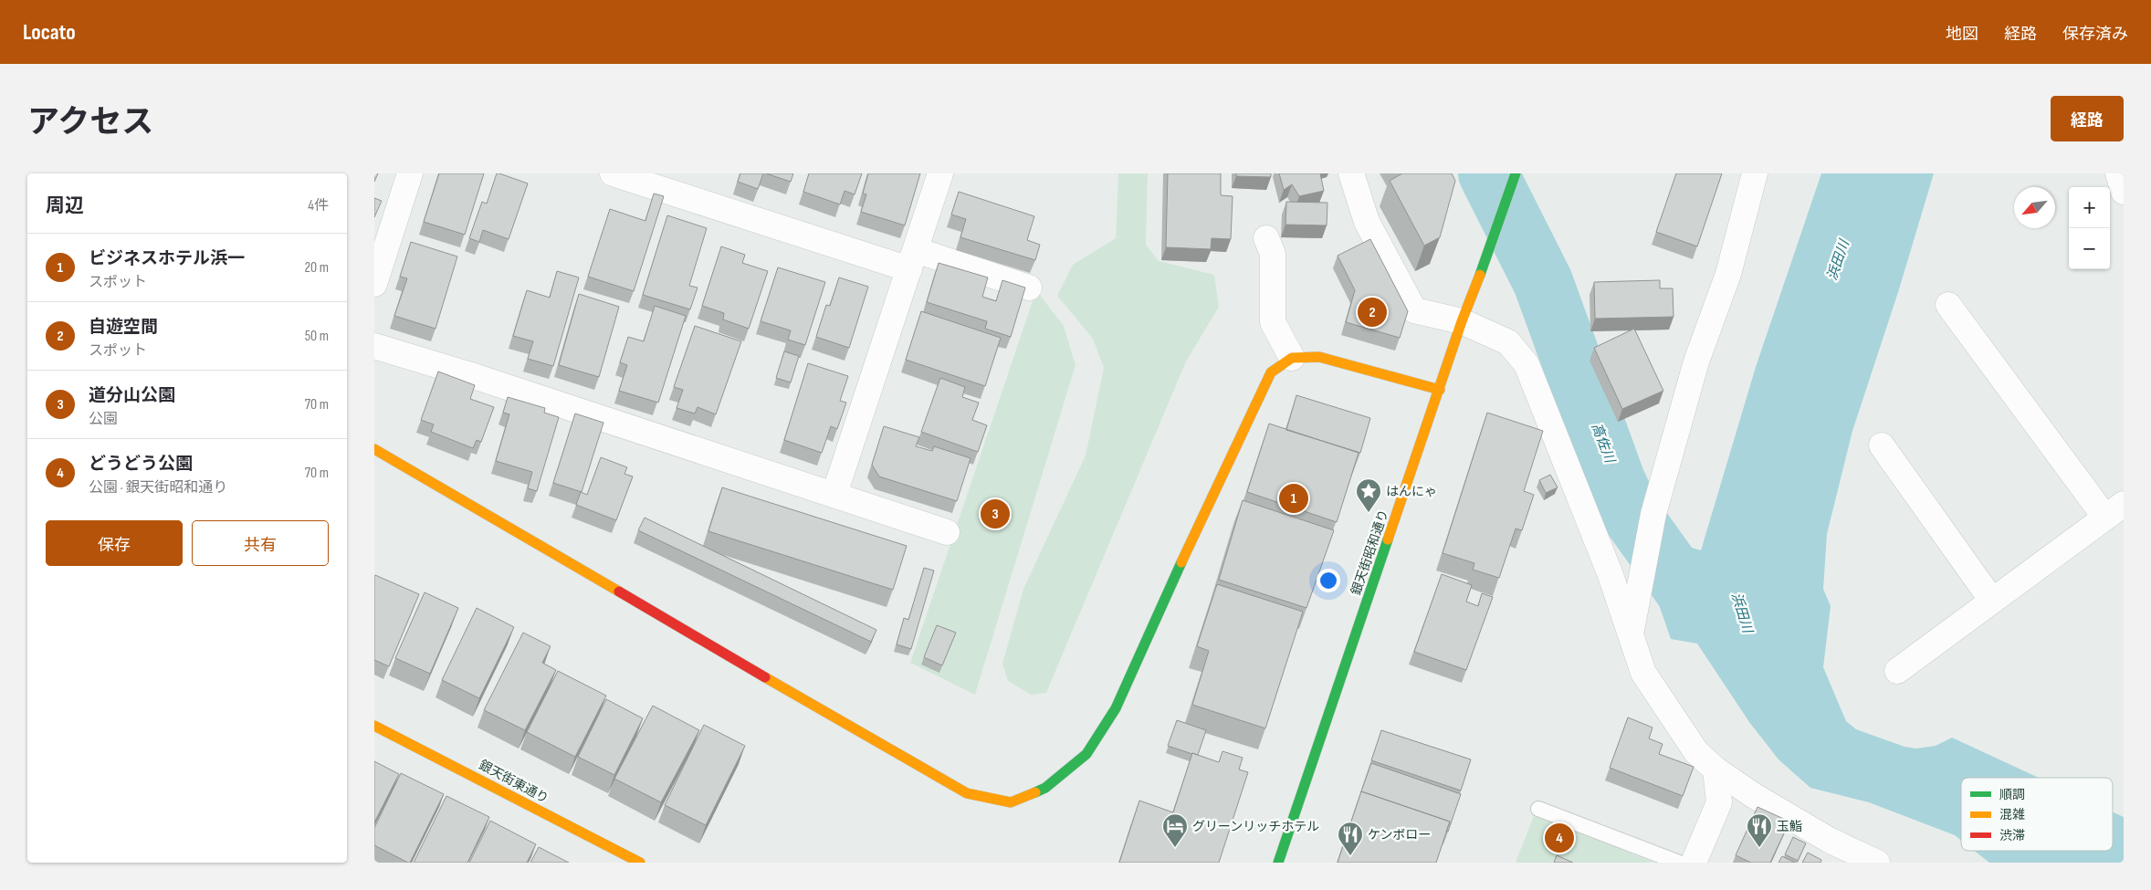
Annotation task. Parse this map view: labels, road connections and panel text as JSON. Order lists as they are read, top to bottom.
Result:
{
  "streets": {
    "street": ["銀天街昭和通り", "銀天街東通り"]
  },
  "water": ["浜田川", "高佐川"],
  "places": {
    "place": ["はんにゃ"],
    "hotel": ["グリーンリッチホテル"],
    "restaurant": ["玉鮨", "ケンボロー"]
  },
  "legend": ["順調", "混雑", "渋滞"],
  "north": "bottom left",
  "page": {
    "header": "Locato",
    "nav": ["地図", "経路", "保存済み"],
    "title": "アクセス",
    "buttons": [
      "経路",
      ["保存", "共有"]
    ],
    "heading": ["周辺", "4件"],
    "map_buttons": ["+", "−"],
    "list": [
      {
        "mark": "1",
        "name": "ビジネスホテル浜一",
        "note": "スポット",
        "value": "20 m"
      },
      {
        "mark": "2",
        "name": "自遊空間",
        "note": "スポット",
        "value": "50 m"
      },
      {
        "mark": "3",
        "name": "道分山公園",
        "note": "公園",
        "value": "70 m"
      },
      {
        "mark": "4",
        "name": "どうどう公園",
        "note": "公園 · 銀天街昭和通り",
        "value": "70 m"
      }
    ],
    "pins": [
      "2",
      "1",
      "3",
      "4"
    ]
  }
}
